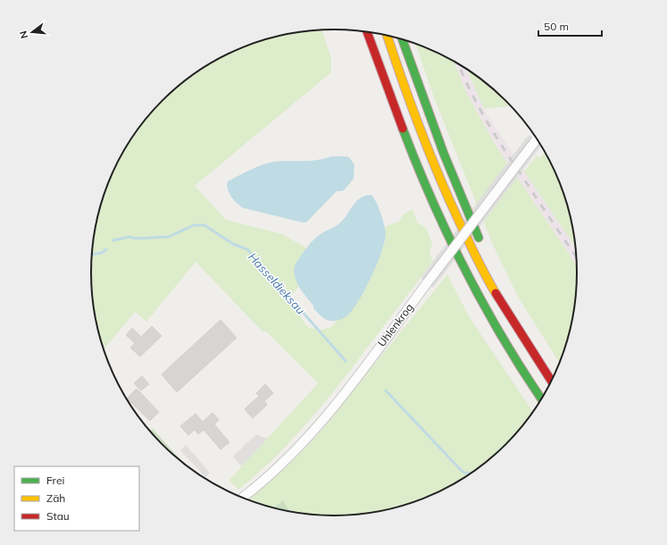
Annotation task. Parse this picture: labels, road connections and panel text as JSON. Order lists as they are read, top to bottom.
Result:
{
  "streets": {
    "street": ["Uhlenkrog"]
  },
  "water": ["Hasseldieksau"],
  "legend": ["Frei", "Zäh", "Stau"],
  "scale_bar": "50 m",
  "north": "left"
}
